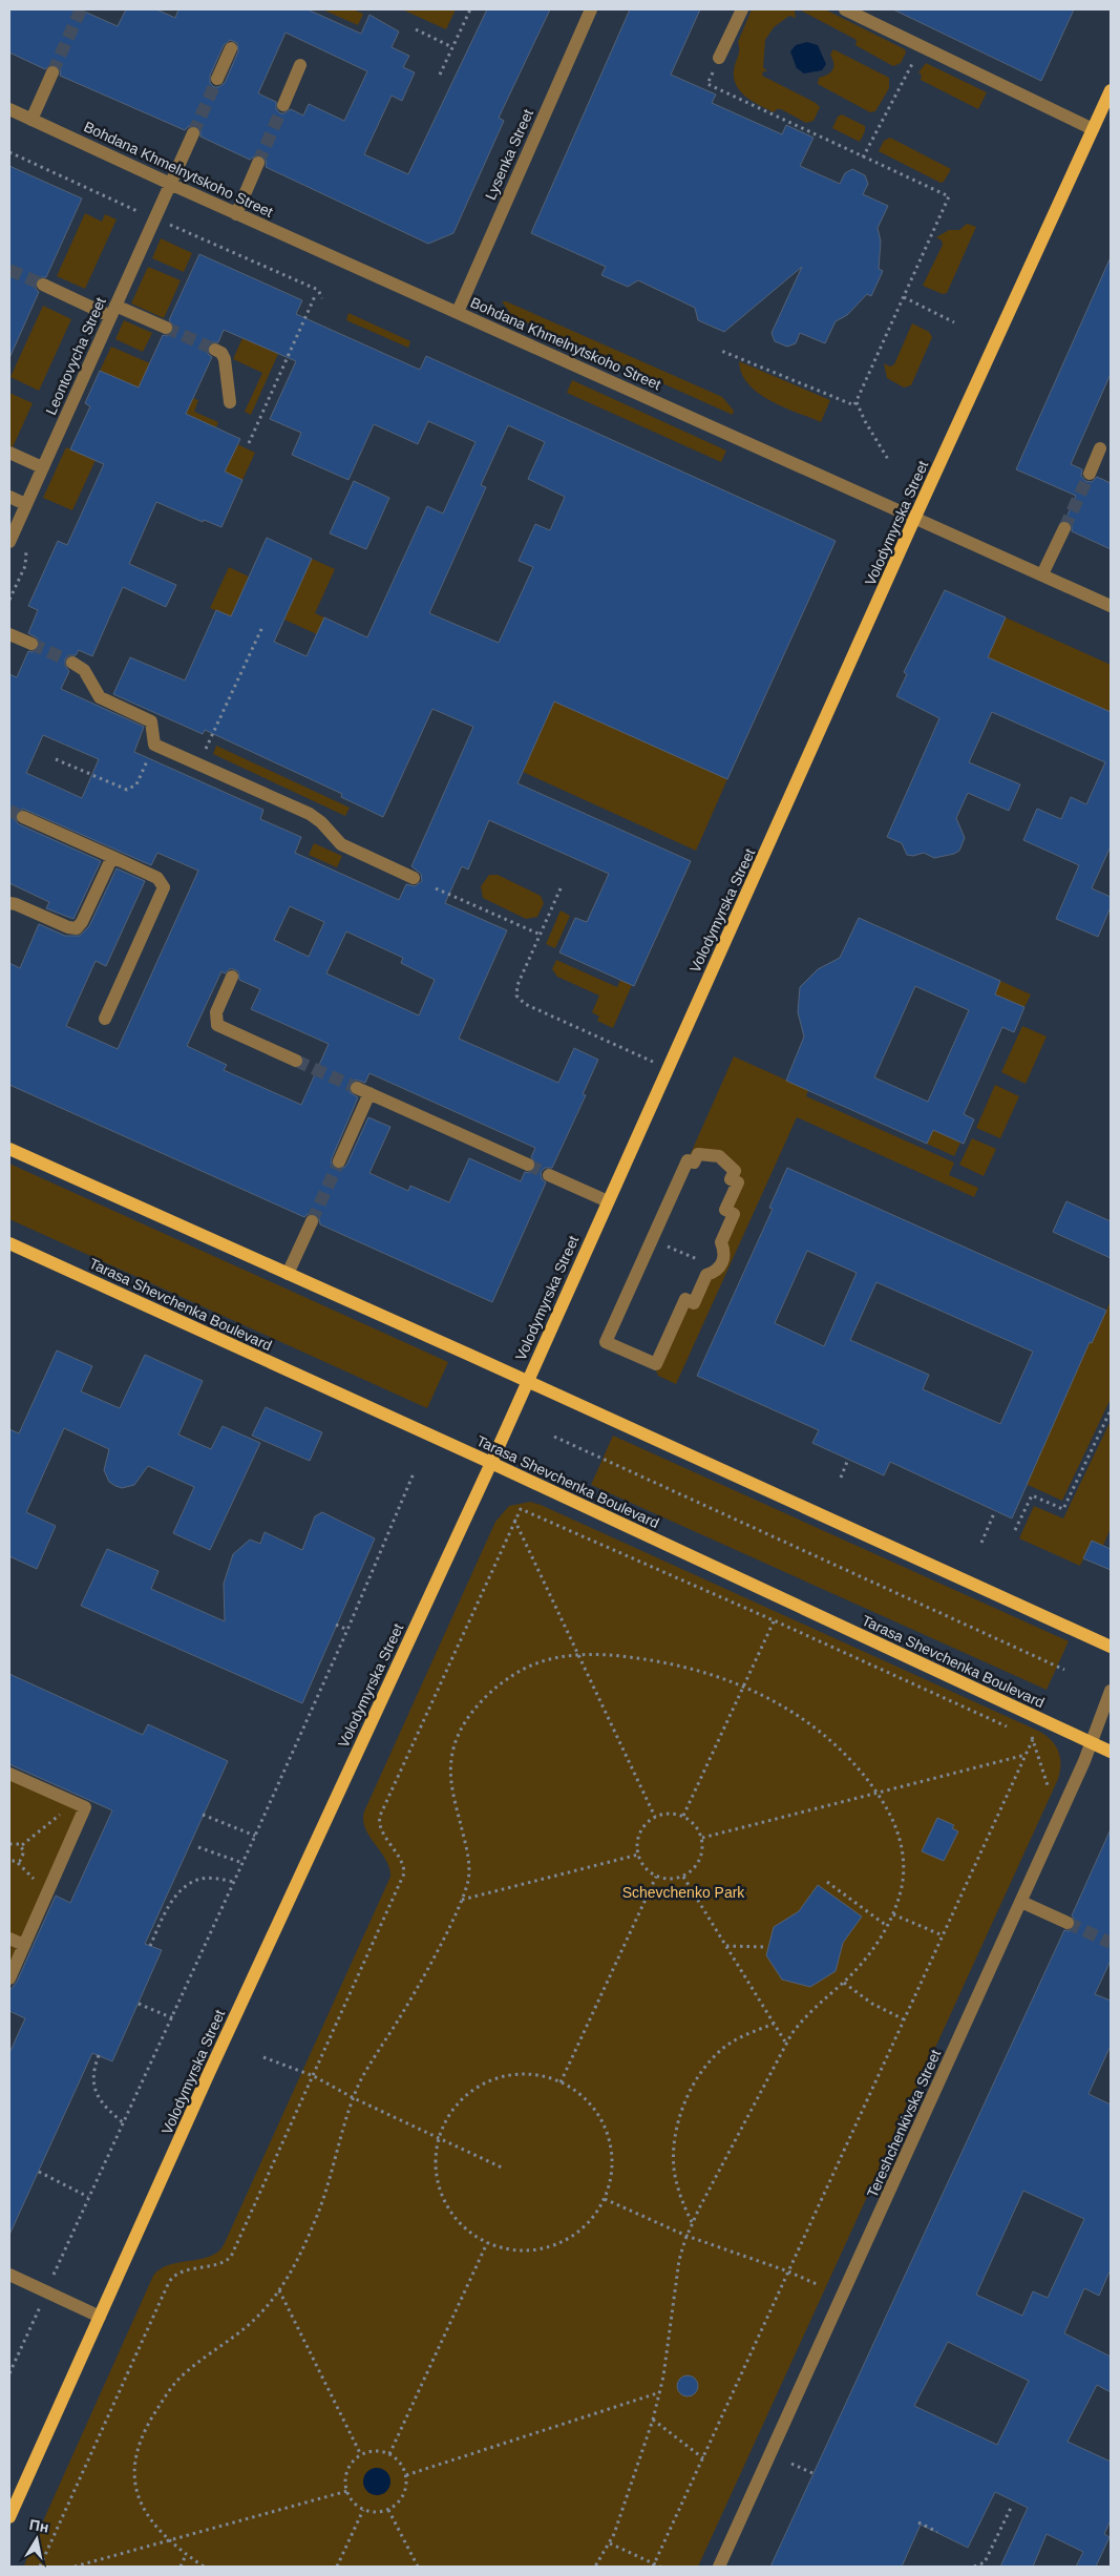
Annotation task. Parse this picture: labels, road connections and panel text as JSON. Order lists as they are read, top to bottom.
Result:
{
  "streets": {
    "main road": ["Volodymyrska Street", "Tarasa Shevchenka Boulevard"],
    "street": [
      "Lysenka Street",
      "Bohdana Khmelnytskoho Street",
      "Leontovycha Street",
      "Tereshchenkivska Street"
    ]
  },
  "crossings": [
    ["Lysenka Street", "Bohdana Khmelnytskoho Street"],
    ["Bohdana Khmelnytskoho Street", "Leontovycha Street"],
    ["Bohdana Khmelnytskoho Street", "Volodymyrska Street"],
    ["Volodymyrska Street", "Tarasa Shevchenka Boulevard"],
    ["Tarasa Shevchenka Boulevard", "Tereshchenkivska Street"]
  ],
  "parks": ["Schevchenko Park"],
  "north": "top"
}
